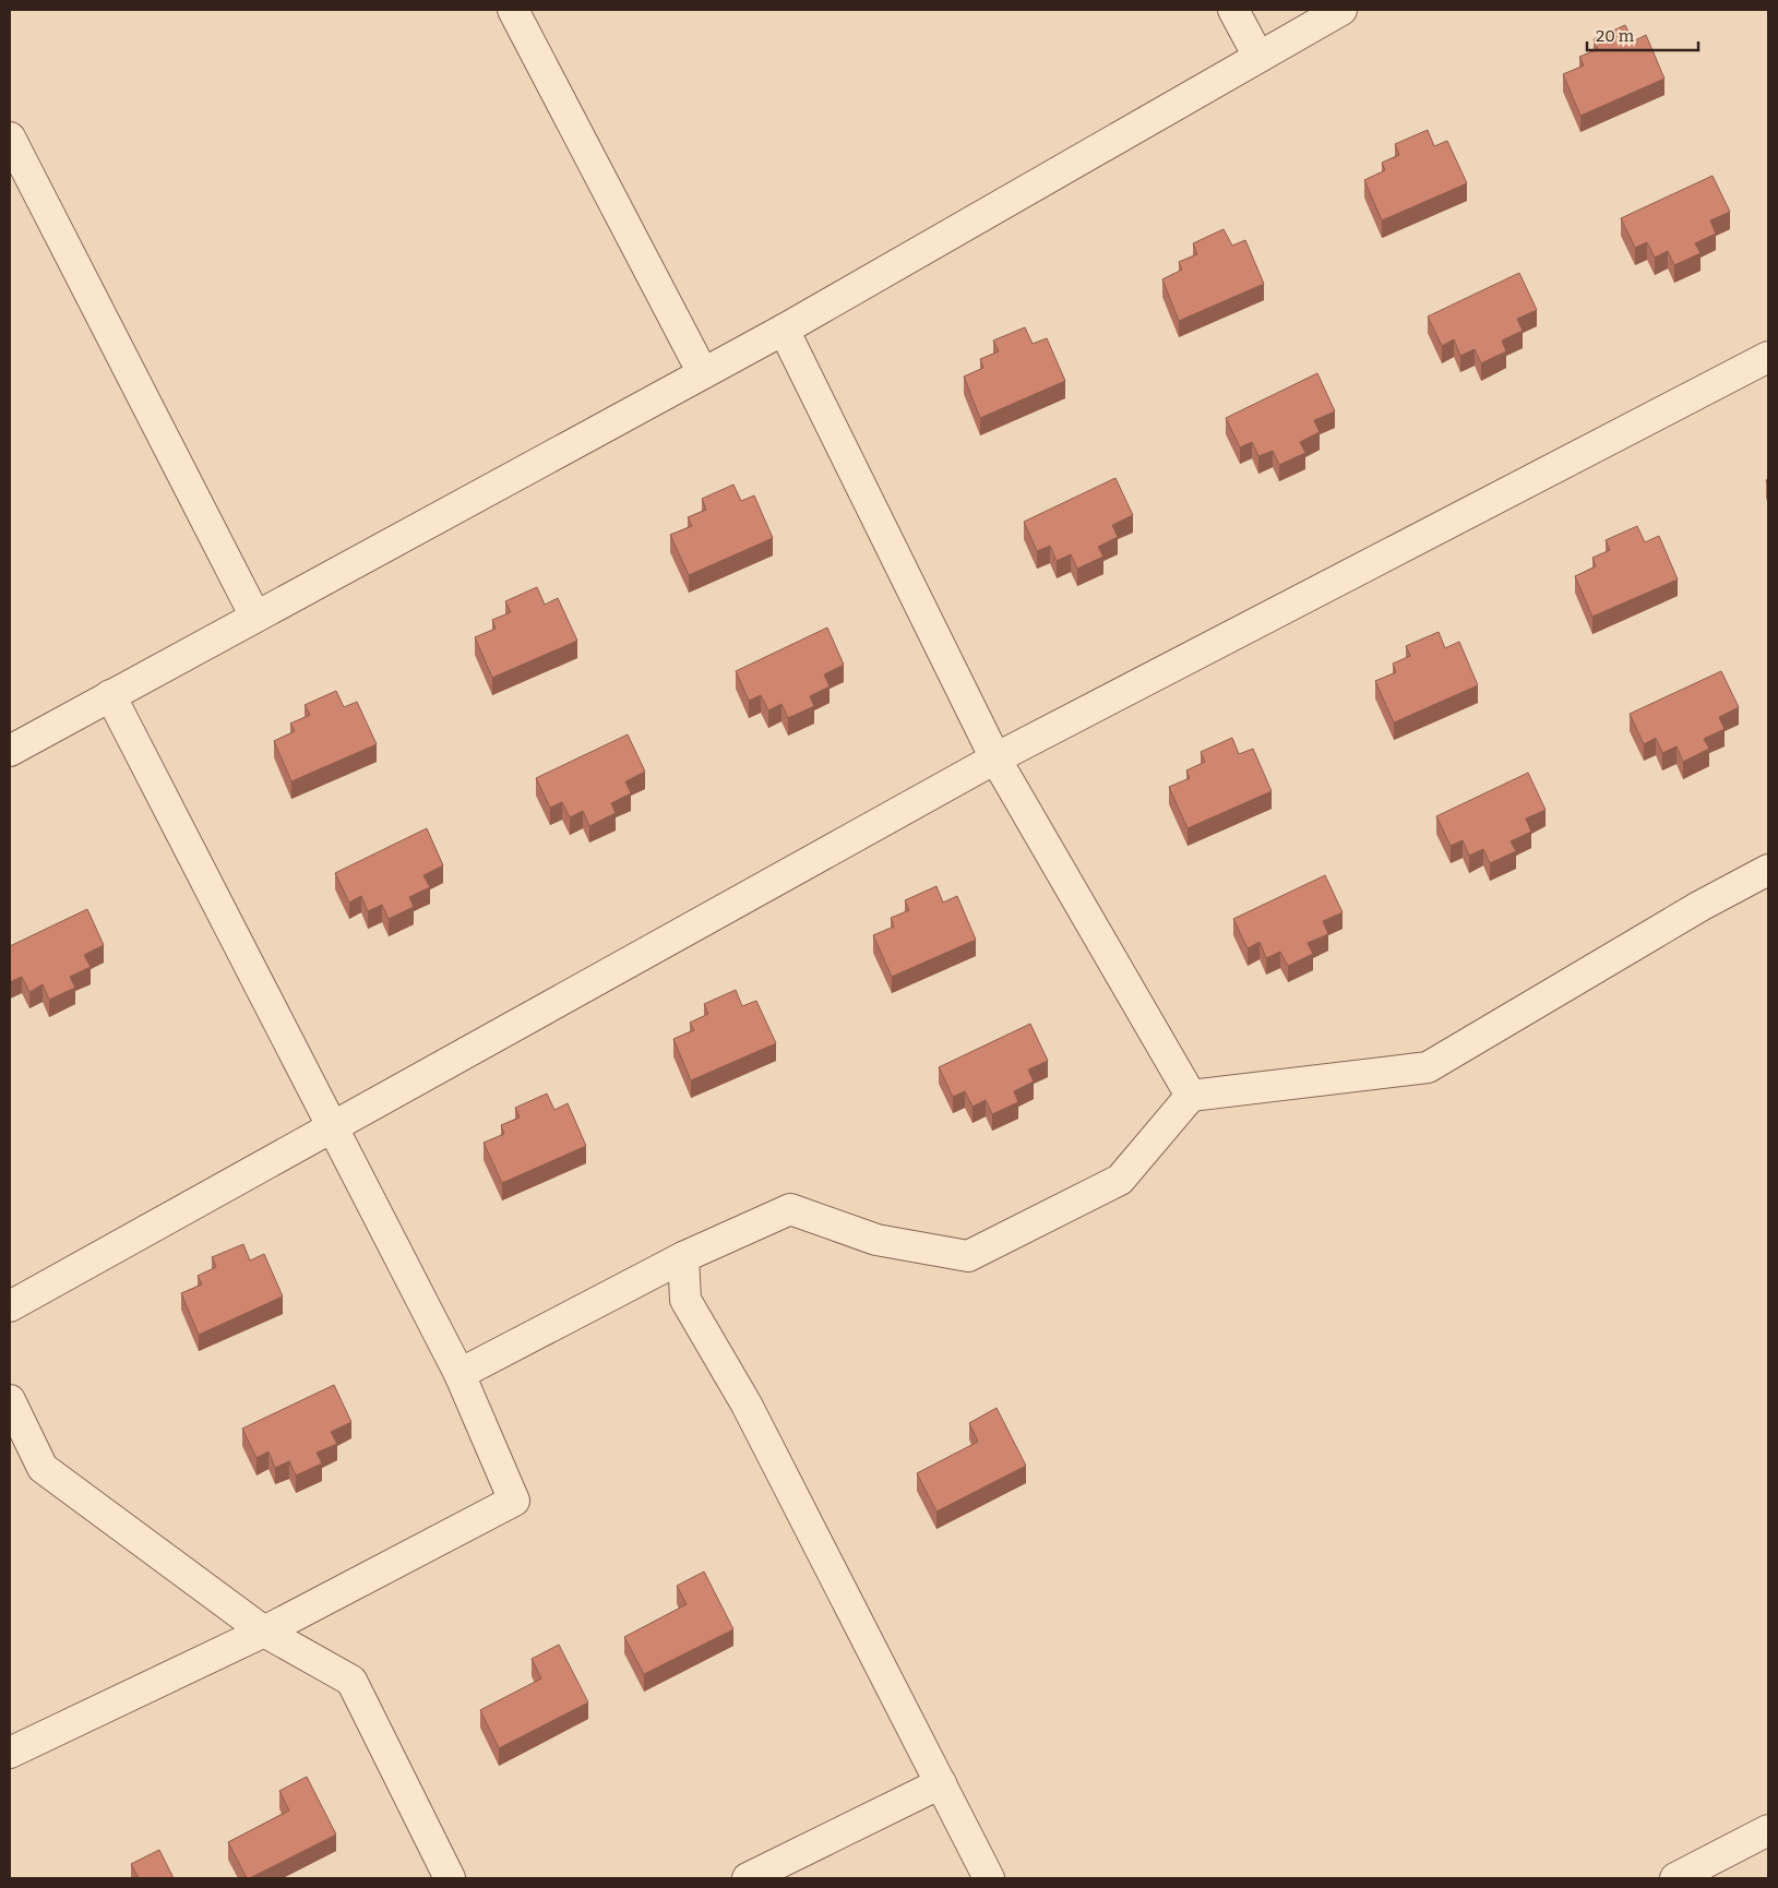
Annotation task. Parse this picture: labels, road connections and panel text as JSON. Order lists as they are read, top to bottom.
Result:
{
  "scale_bar": "20 m"
}
